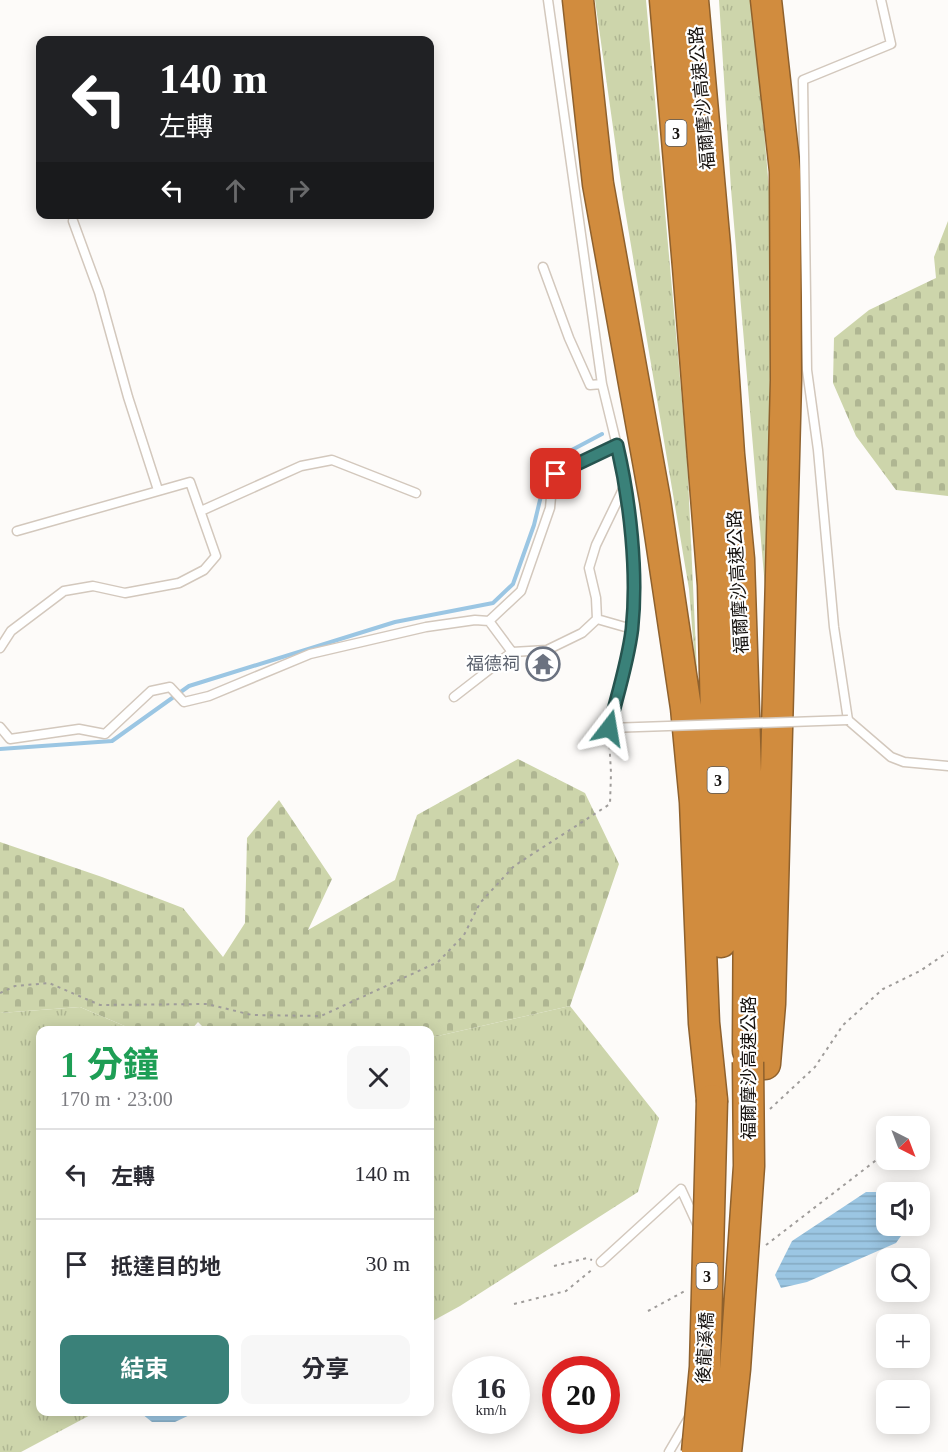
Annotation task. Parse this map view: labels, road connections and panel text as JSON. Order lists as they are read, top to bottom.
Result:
{
  "streets": {
    "highway": ["福爾摩沙高速公路", "3", "後龍溪橋"]
  },
  "crossings": [
    ["福爾摩沙高速公路", "後龍溪橋"]
  ],
  "places": {
    "temple": ["福德祠"]
  },
  "north": "bottom right",
  "page": {
    "turn": ["140 m", "左轉"],
    "heading": ["1 分鐘", "170 m · 23:00"],
    "map_buttons": ["+", "−"],
    "list": [
      {
        "name": "左轉",
        "value": "140 m"
      },
      {
        "name": "抵達目的地",
        "value": "30 m"
      }
    ],
    "buttons": ["結束", "分享"],
    "speed": "16 km/h",
    "limit": "20"
  }
}
